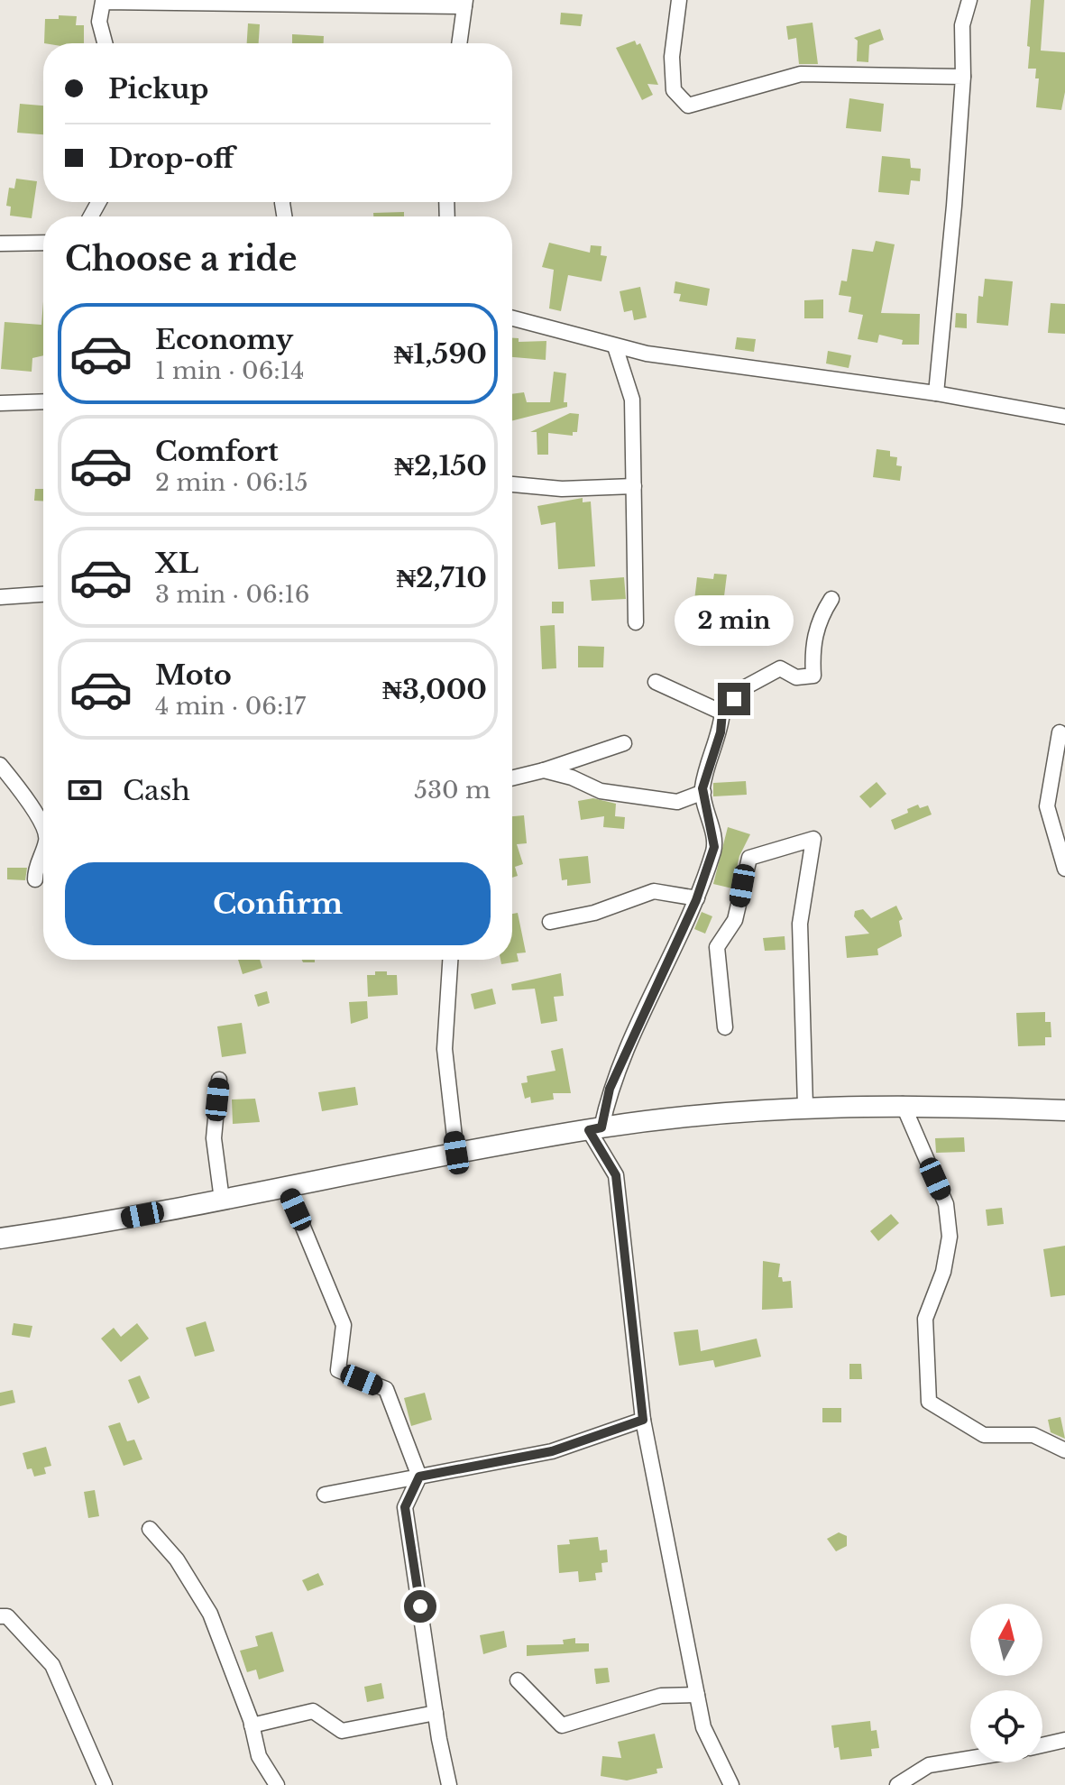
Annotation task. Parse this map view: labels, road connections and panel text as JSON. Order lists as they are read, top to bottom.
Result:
{
  "north": "top",
  "page": {
    "banner": ["Pickup", "Drop-off"],
    "heading": "Choose a ride",
    "list": [
      {
        "name": "Economy",
        "note": "1 min · 06:14",
        "value": "₦1,590"
      },
      {
        "name": "Comfort",
        "note": "2 min · 06:15",
        "value": "₦2,150"
      },
      {
        "name": "XL",
        "note": "3 min · 06:16",
        "value": "₦2,710"
      },
      {
        "name": "Moto",
        "note": "4 min · 06:17",
        "value": "₦3,000"
      }
    ],
    "bubble": "2 min",
    "pay": ["Cash", "530 m"],
    "buttons": "Confirm"
  }
}
